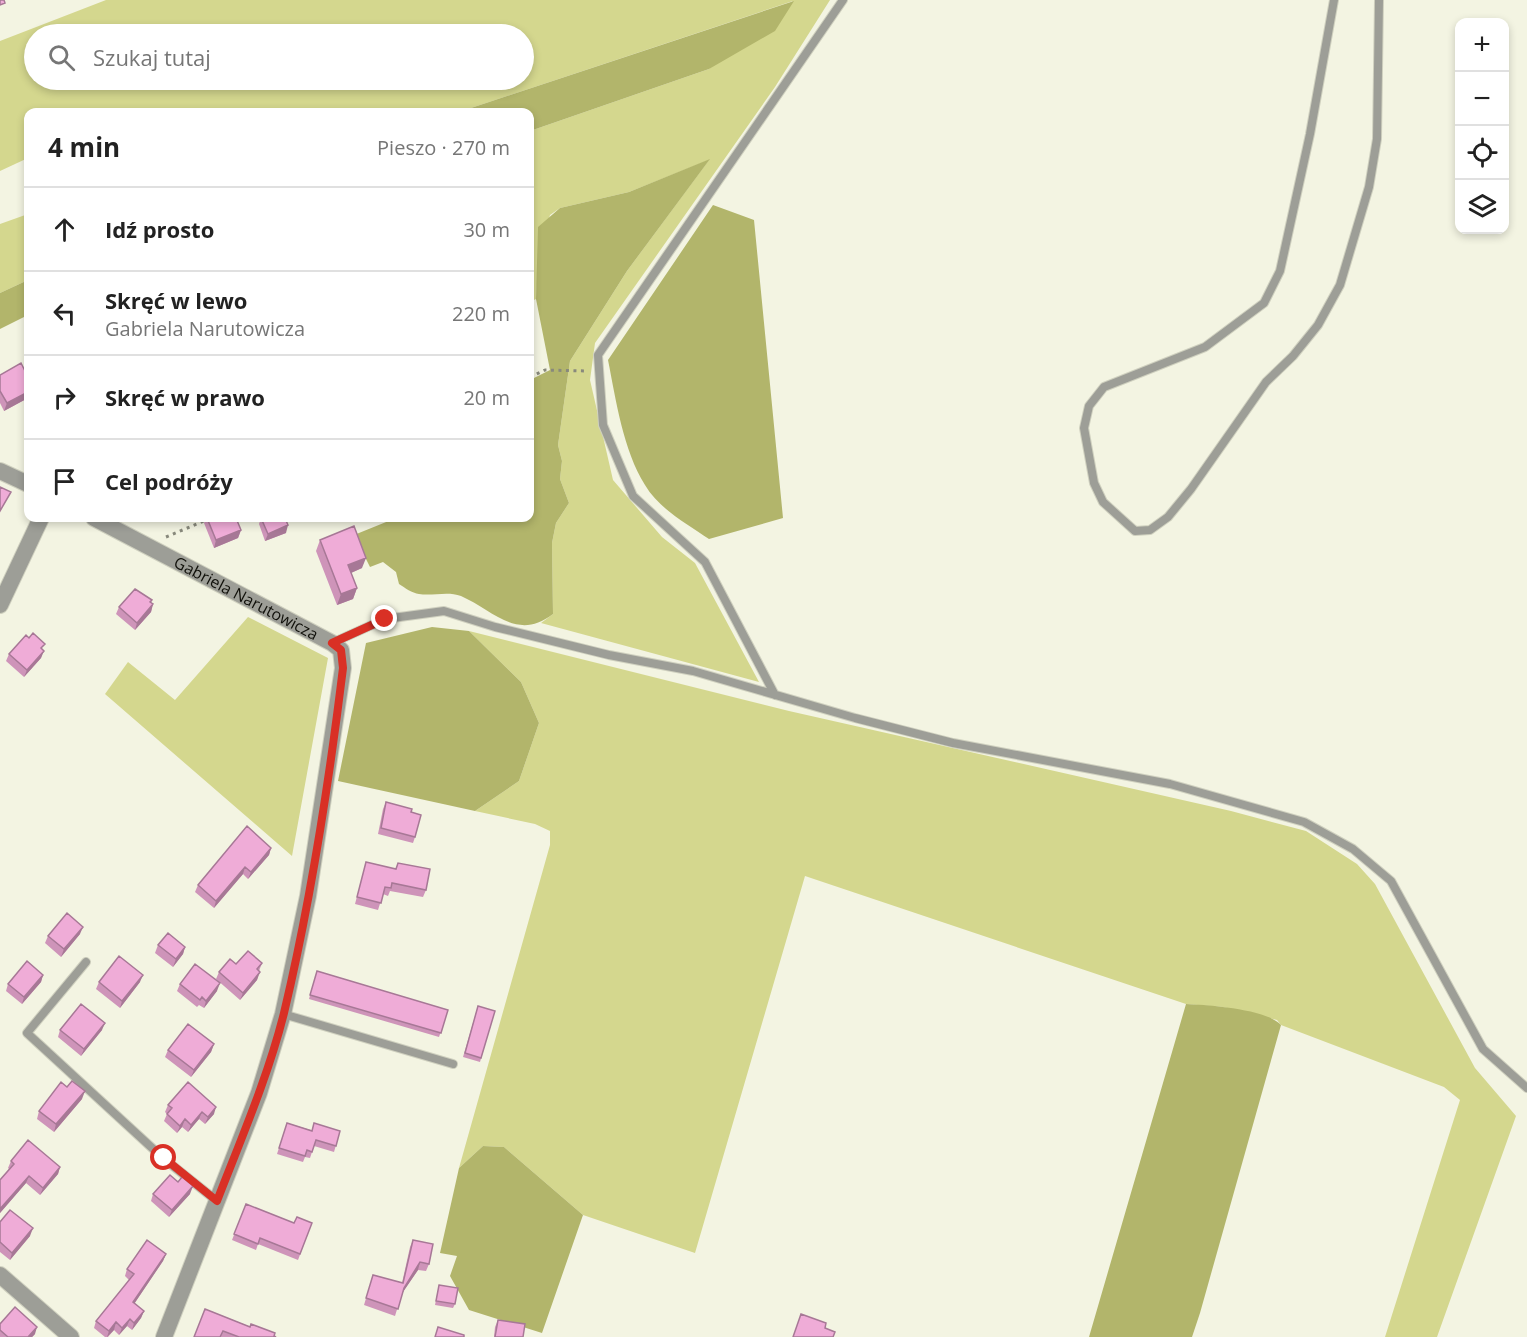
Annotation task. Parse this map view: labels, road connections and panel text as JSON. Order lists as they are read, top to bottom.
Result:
{
  "streets": {
    "street": ["Gabriela Narutowicza"]
  },
  "page": {
    "map_buttons": ["+", "−"],
    "search": "Szukaj tutaj",
    "heading": ["4 min", "Pieszo · 270 m"],
    "list": [
      ["Idź prosto", "30 m"],
      ["Skręć w lewo", "Gabriela Narutowicza", "220 m"],
      ["Skręć w prawo", "20 m"],
      "Cel podróży"
    ]
  }
}
